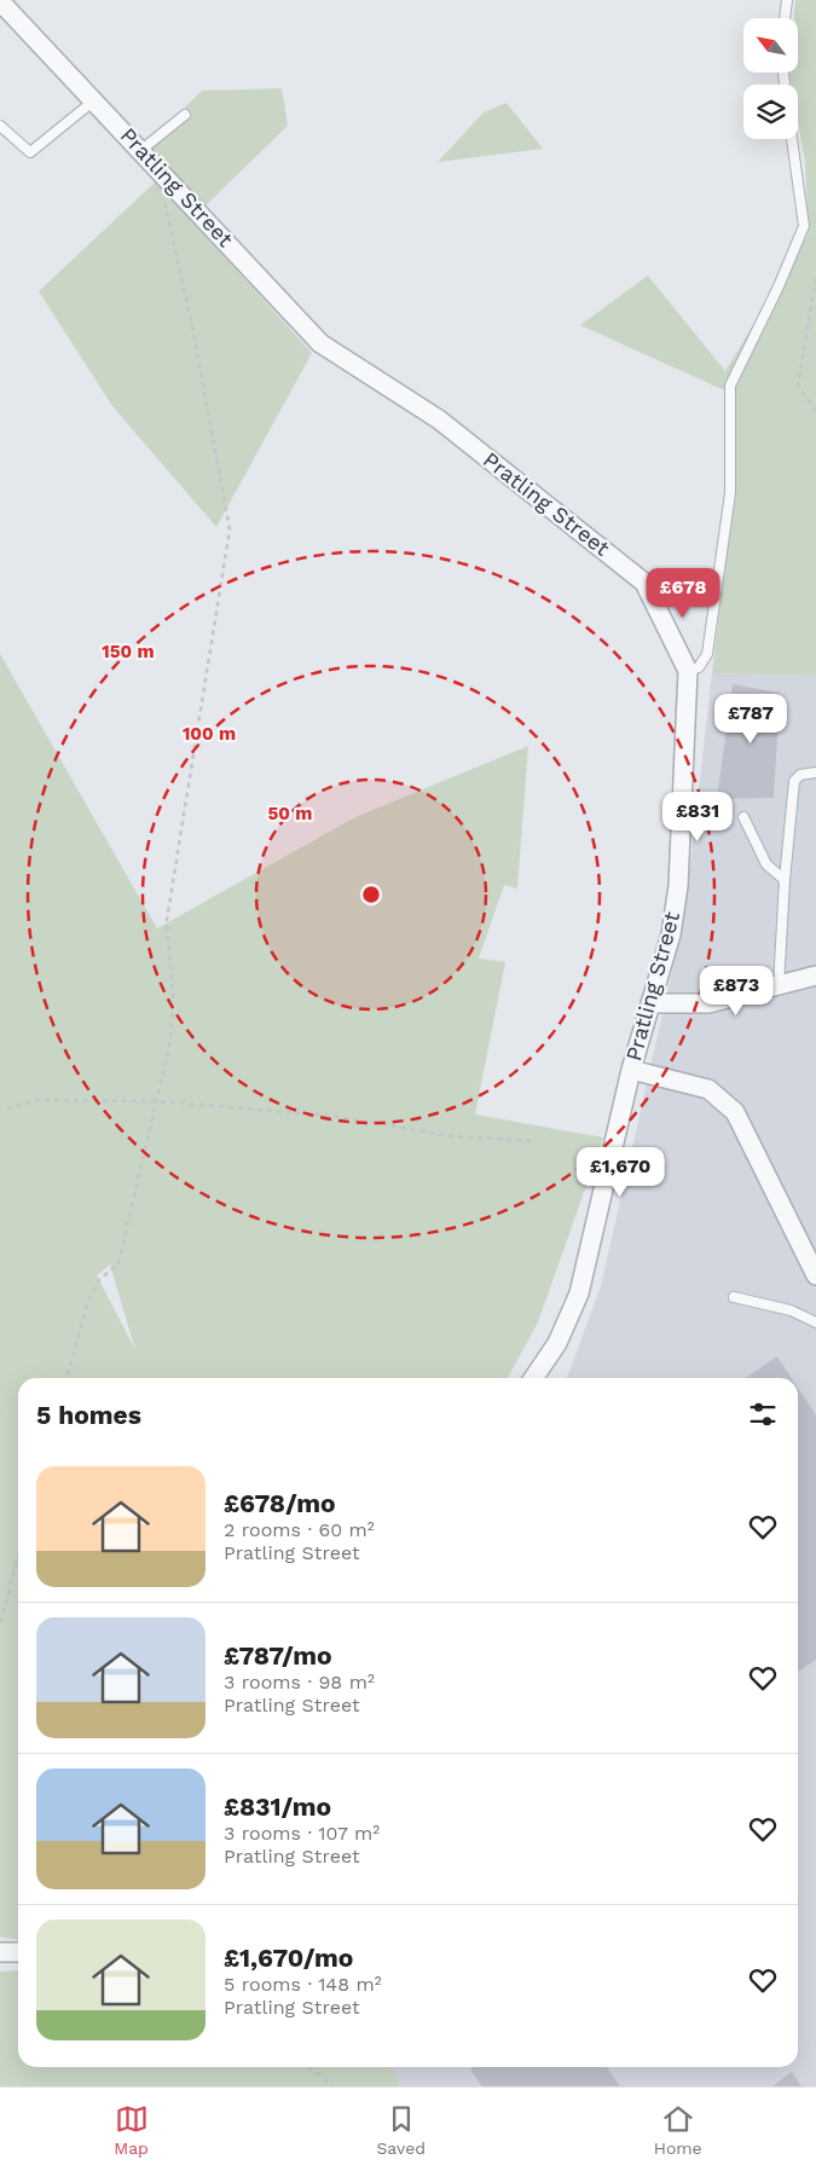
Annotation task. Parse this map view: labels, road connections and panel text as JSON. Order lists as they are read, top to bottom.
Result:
{
  "streets": {
    "street": ["Pratling Street"]
  },
  "north": "top left",
  "page": {
    "price": [
      "£678",
      "£787",
      "£831",
      "£873",
      "£1,670"
    ],
    "heading": "5 homes",
    "list": [
      {
        "name": "£678/mo",
        "note": "2 rooms · 60 m² · Pratling Street"
      },
      {
        "name": "£787/mo",
        "note": "3 rooms · 98 m² · Pratling Street"
      },
      {
        "name": "£831/mo",
        "note": "3 rooms · 107 m² · Pratling Street"
      },
      {
        "name": "£1,670/mo",
        "note": "5 rooms · 148 m² · Pratling Street"
      }
    ],
    "tabs": ["Map", "Saved", "Home"]
  },
  "rings": ["150 m", "100 m", "50 m"]
}
